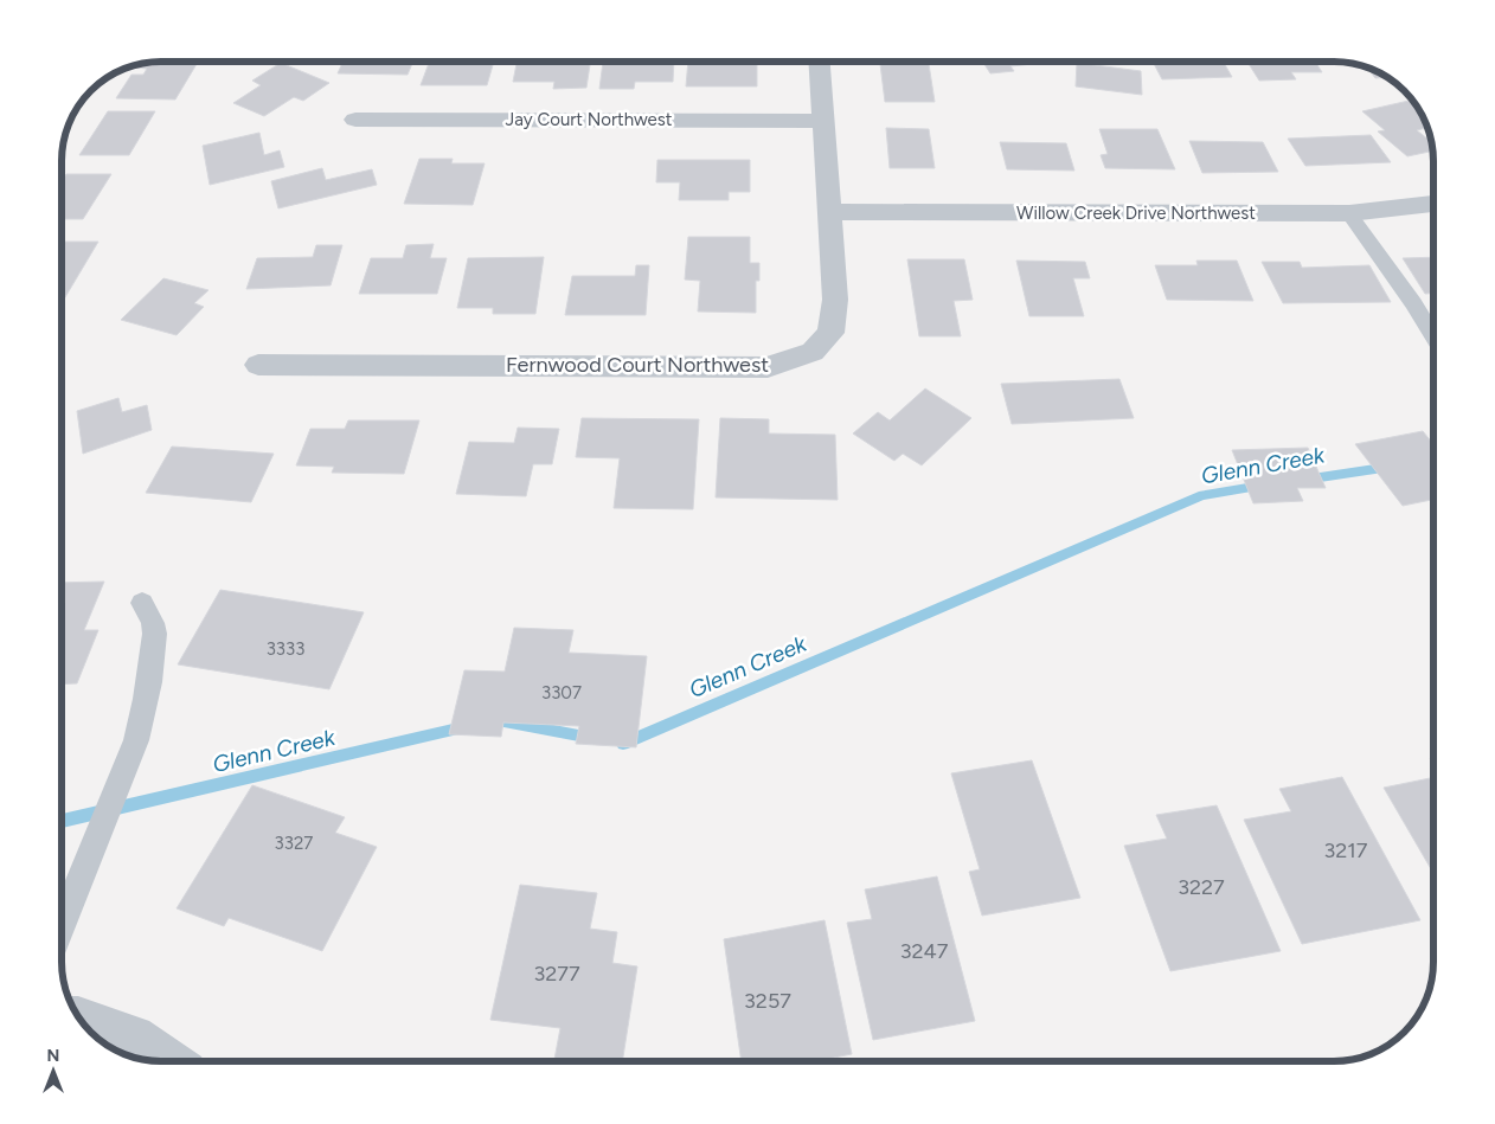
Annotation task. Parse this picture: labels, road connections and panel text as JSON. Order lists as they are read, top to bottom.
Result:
{
  "streets": {
    "street": ["Jay Court Northwest", "Willow Creek Drive Northwest", "Fernwood Court Northwest"]
  },
  "crossings": [
    ["Jay Court Northwest", "Fernwood Court Northwest"],
    ["Willow Creek Drive Northwest", "Fernwood Court Northwest"]
  ],
  "water": ["Glenn Creek"],
  "house_numbers": [
    "3333",
    "3307",
    "3327",
    "3217",
    "3227",
    "3247",
    "3277",
    "3257"
  ],
  "north": "top"
}
